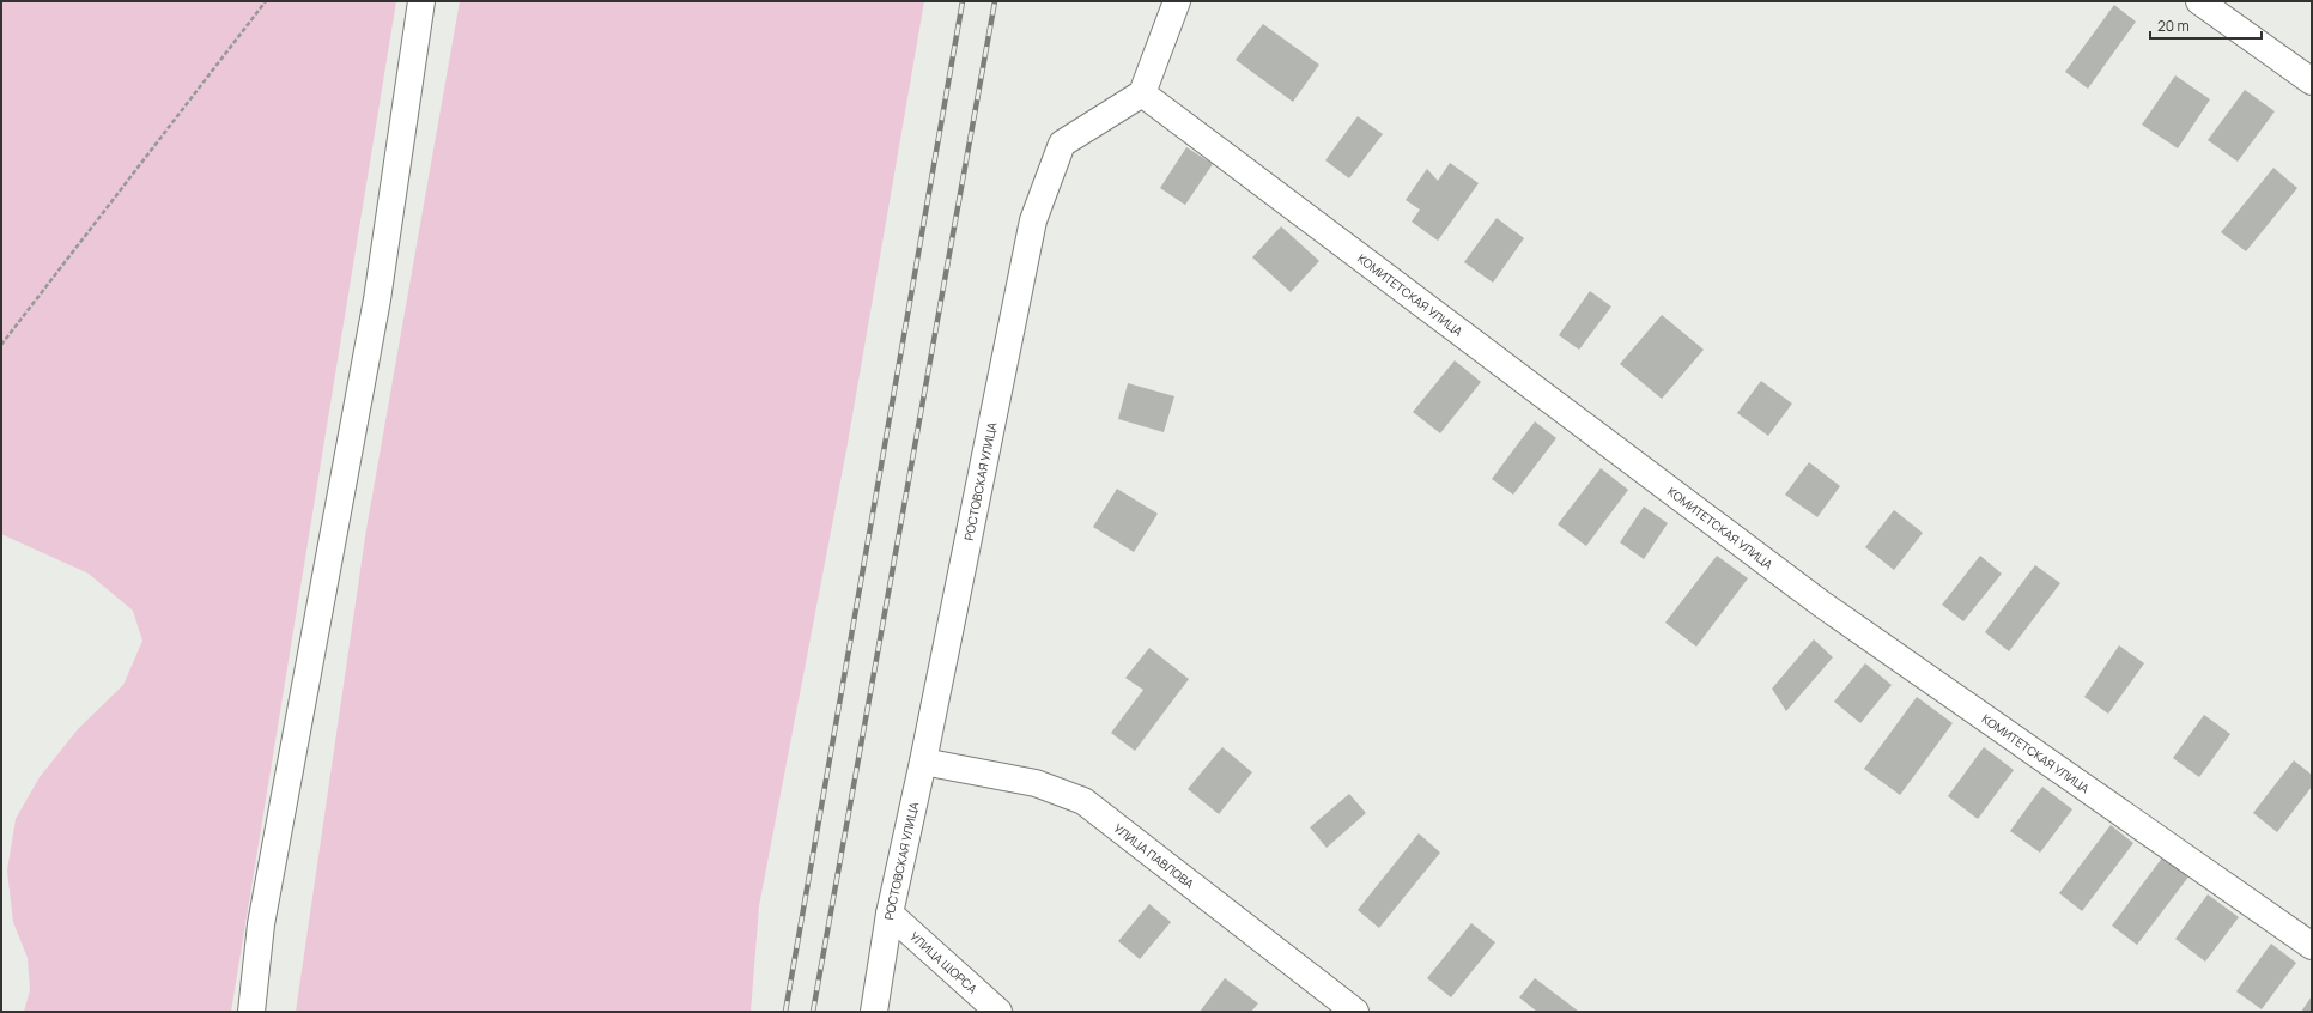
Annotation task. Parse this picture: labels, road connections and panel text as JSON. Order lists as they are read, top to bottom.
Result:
{
  "streets": {
    "street": [
      "КОМИТЕТСКАЯ УЛИЦА",
      "РОСТОВСКАЯ УЛИЦА",
      "УЛИЦА ПАВЛОВА",
      "УЛИЦА ЩОРСА"
    ]
  },
  "crossings": [
    ["КОМИТЕТСКАЯ УЛИЦА", "РОСТОВСКАЯ УЛИЦА"],
    ["РОСТОВСКАЯ УЛИЦА", "УЛИЦА ПАВЛОВА"],
    ["РОСТОВСКАЯ УЛИЦА", "УЛИЦА ЩОРСА"]
  ],
  "scale_bar": "20 m"
}
